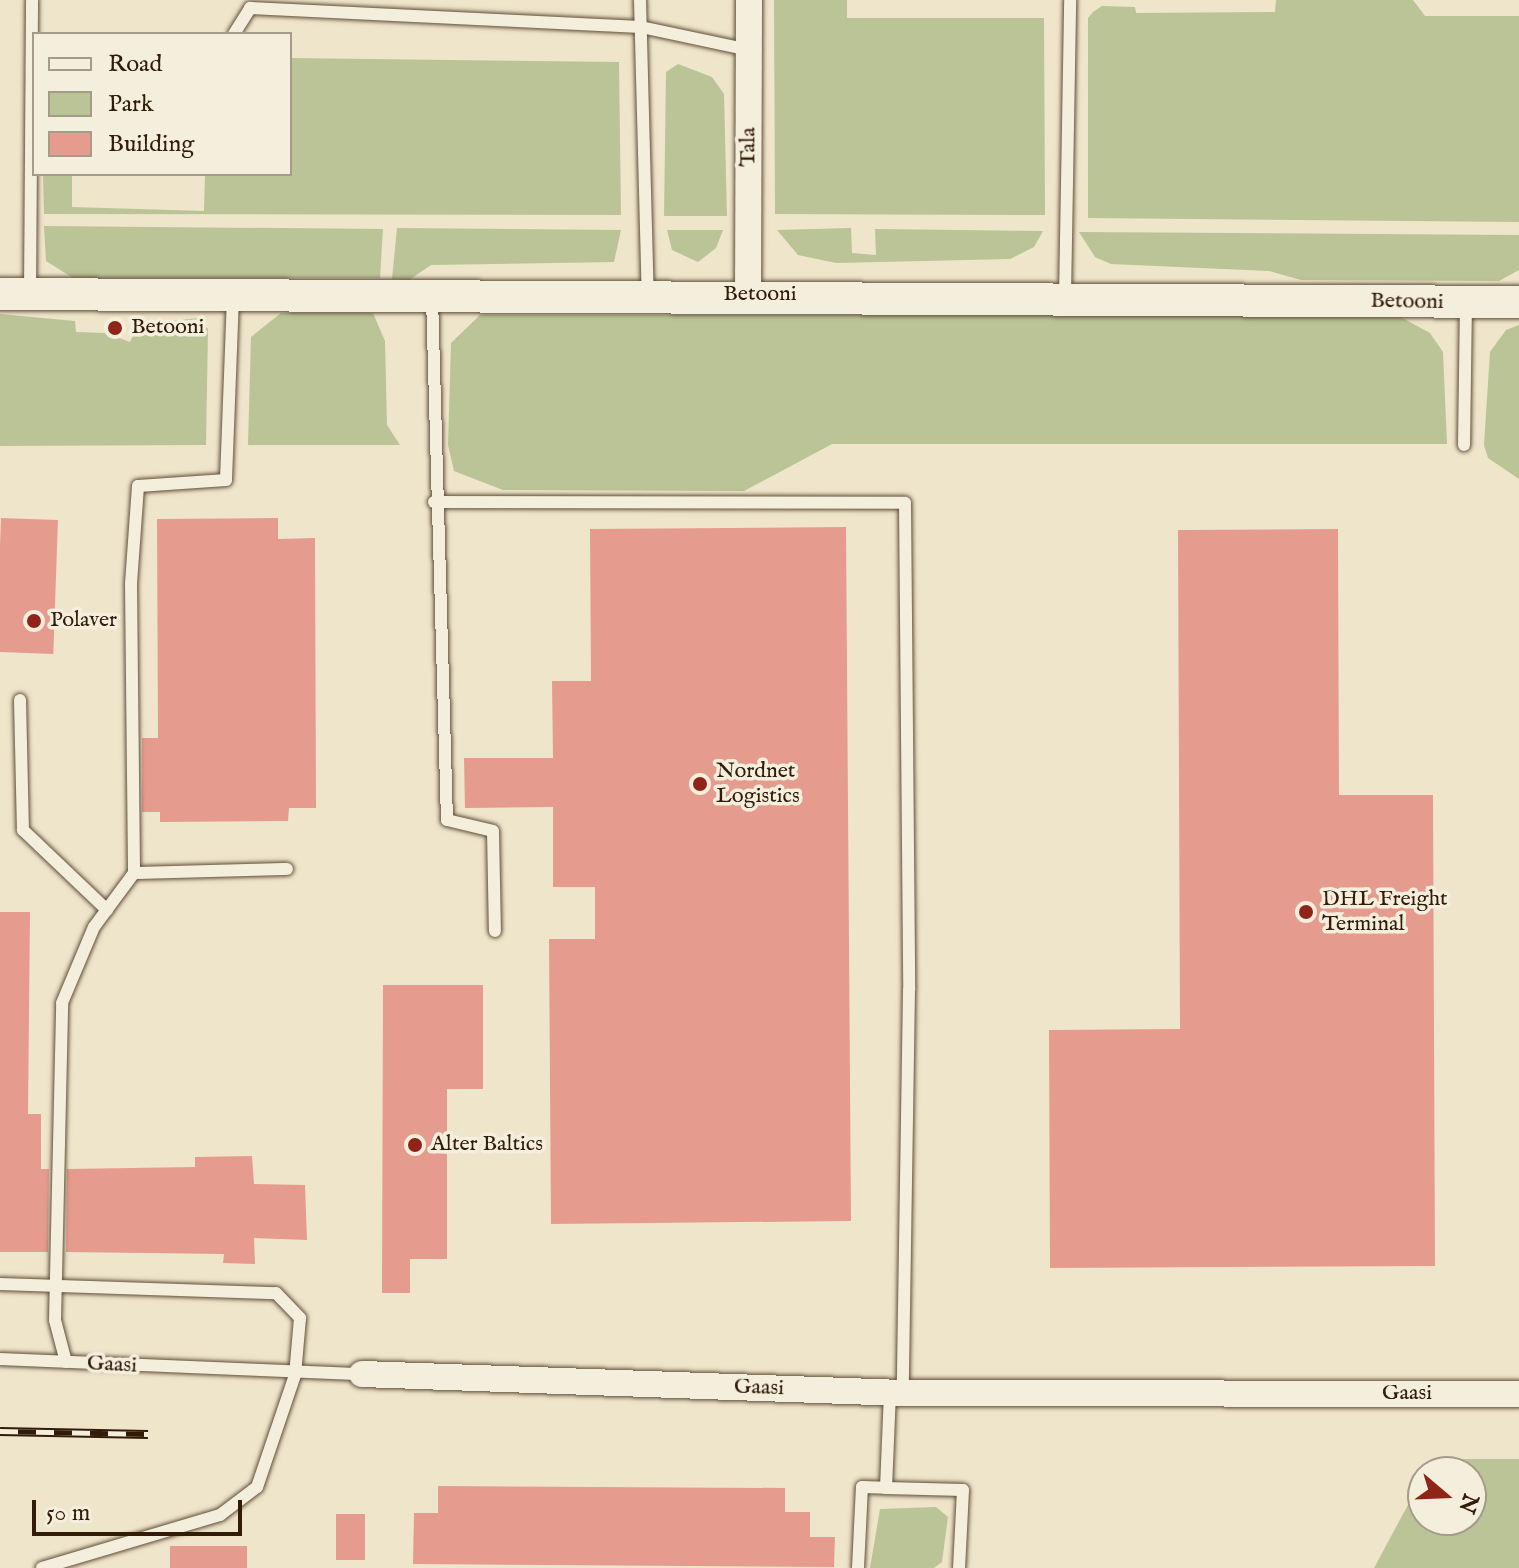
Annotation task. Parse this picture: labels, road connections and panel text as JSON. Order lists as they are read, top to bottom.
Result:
{
  "streets": {
    "street": ["Tala", "Betooni", "Gaasi"]
  },
  "crossings": [
    ["Tala", "Betooni"]
  ],
  "places": [
    "Betooni",
    "Polaver",
    "Nordnet Logistics",
    "DHL Freight Terminal",
    "Alter Baltics"
  ],
  "legend": ["Road", "Park", "Building"],
  "scale_bar": "50 m",
  "north": "right"
}
